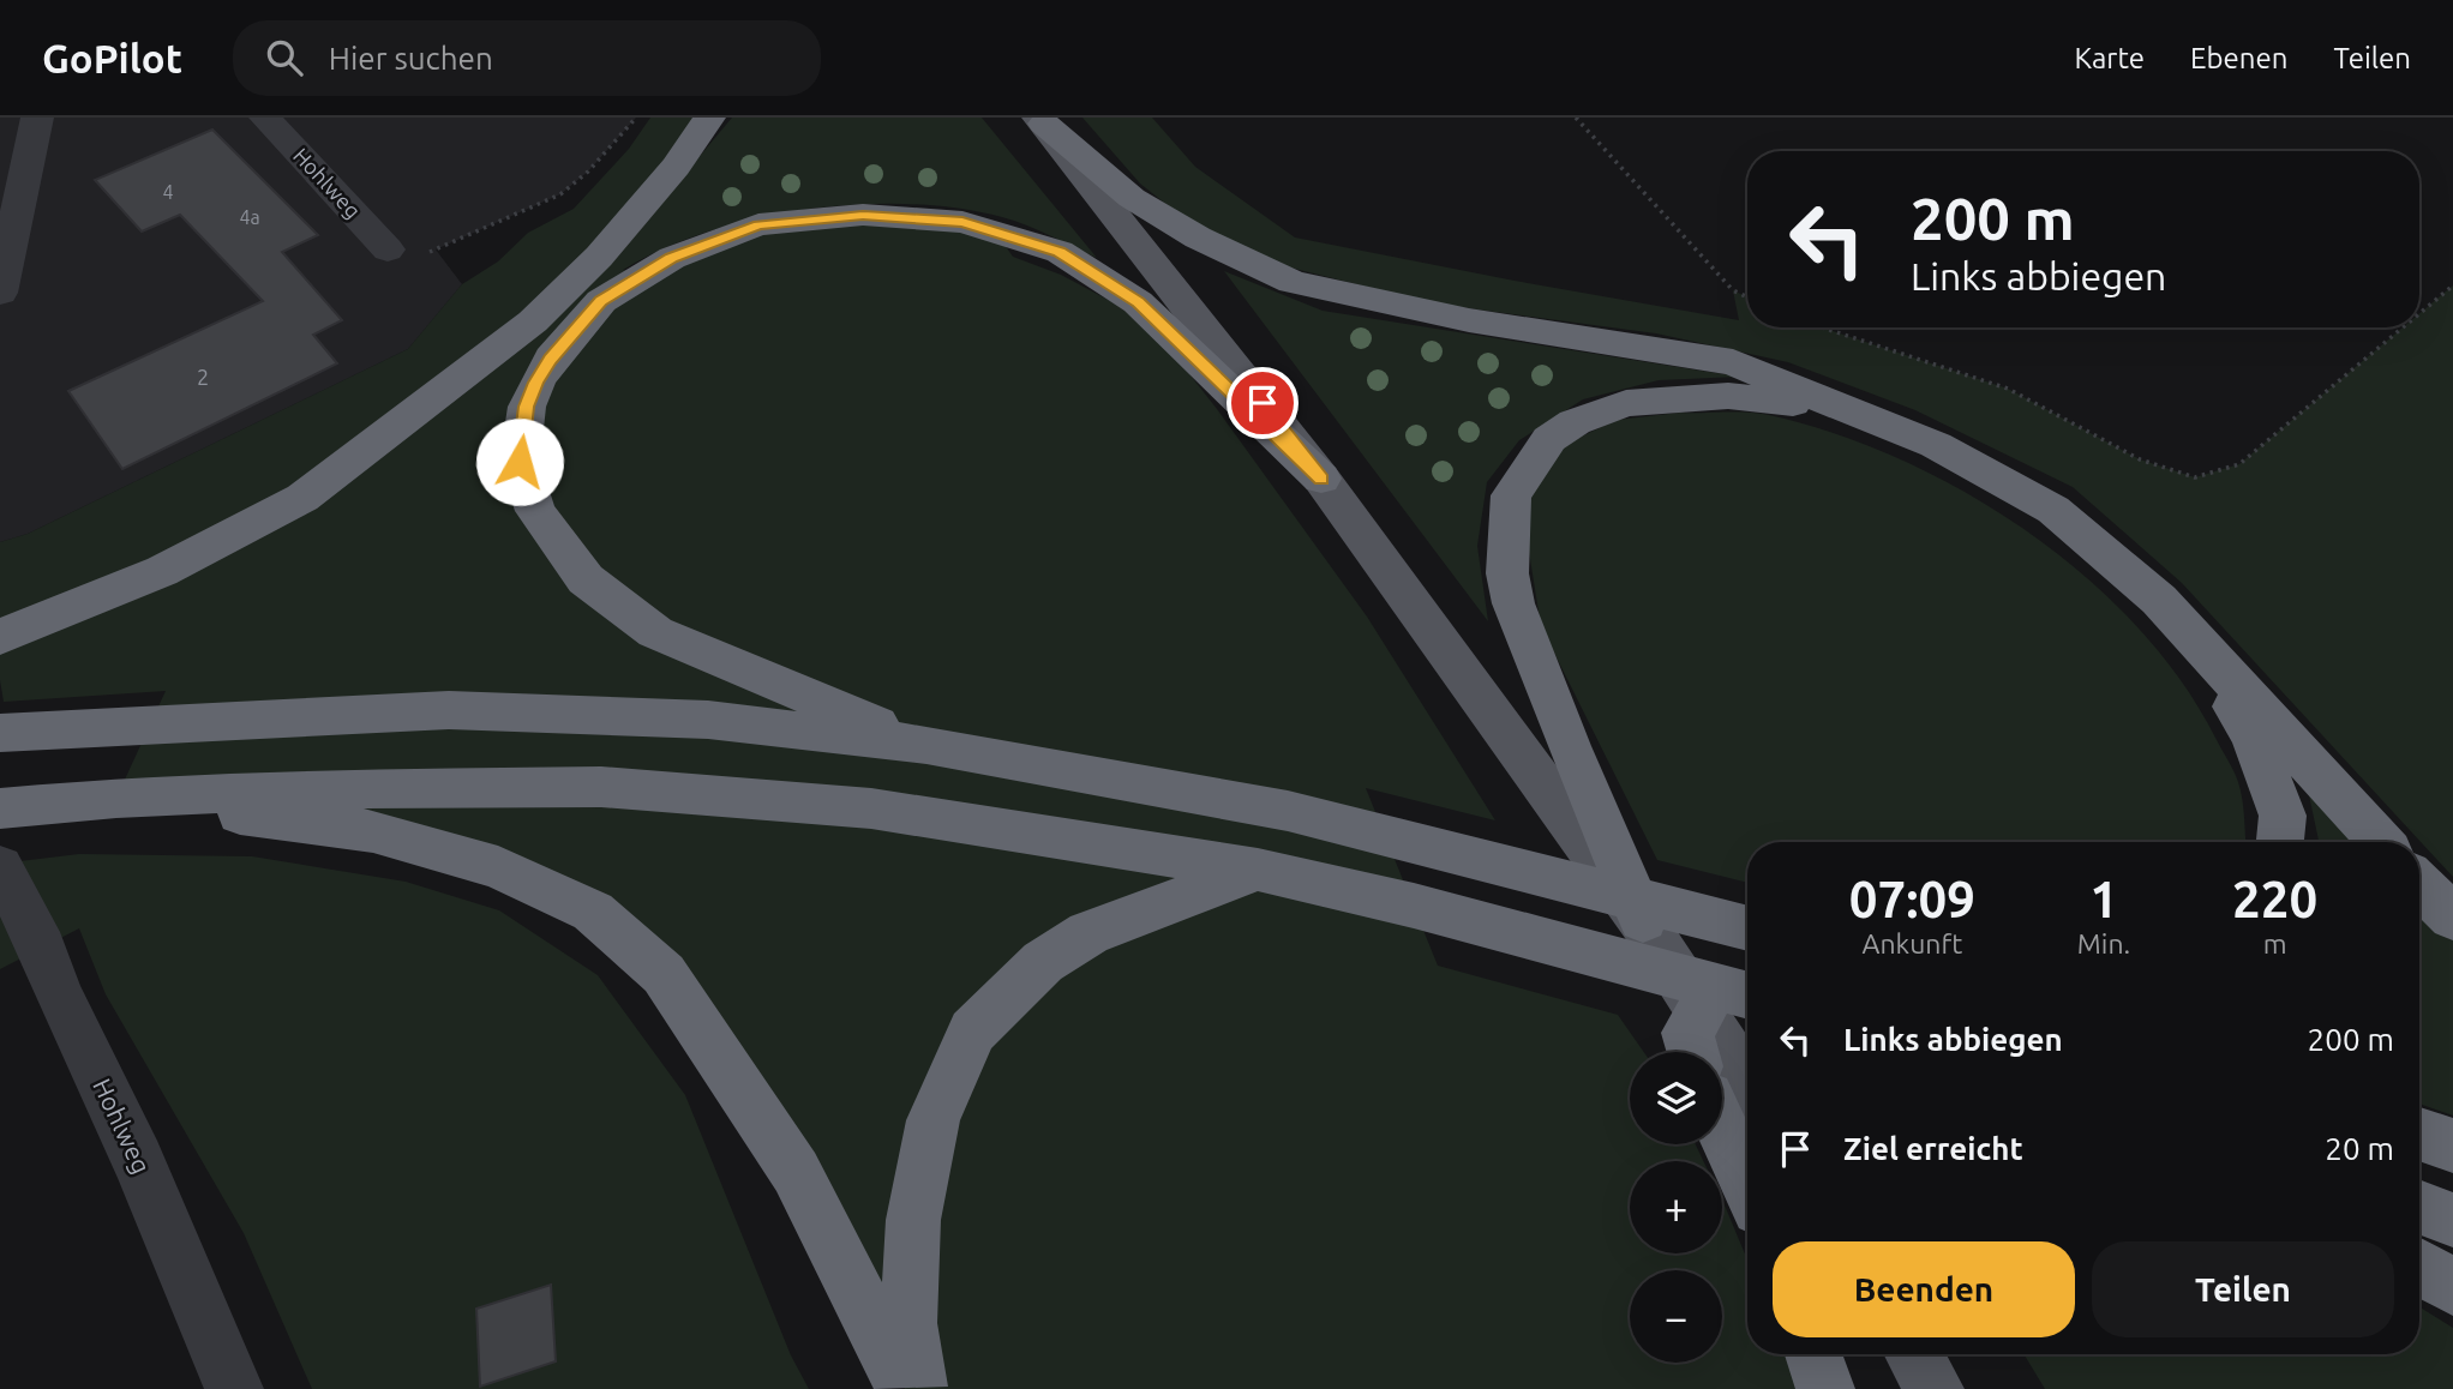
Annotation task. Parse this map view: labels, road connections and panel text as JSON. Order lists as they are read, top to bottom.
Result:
{
  "streets": {
    "street": ["Hohlweg"]
  },
  "house_numbers": ["4", "4a", "2"],
  "page": {
    "header": "GoPilot",
    "search": "Hier suchen",
    "nav": ["Karte", "Ebenen", "Teilen"],
    "turn": ["200 m", "Links abbiegen"],
    "eta": [
      "07:09",
      "Ankunft",
      "1",
      "Min.",
      "220",
      "m"
    ],
    "list": [
      {
        "name": "Links abbiegen",
        "value": "200 m"
      },
      {
        "name": "Ziel erreicht",
        "value": "20 m"
      }
    ],
    "map_buttons": ["+", "−"],
    "buttons": ["Beenden", "Teilen"]
  }
}
